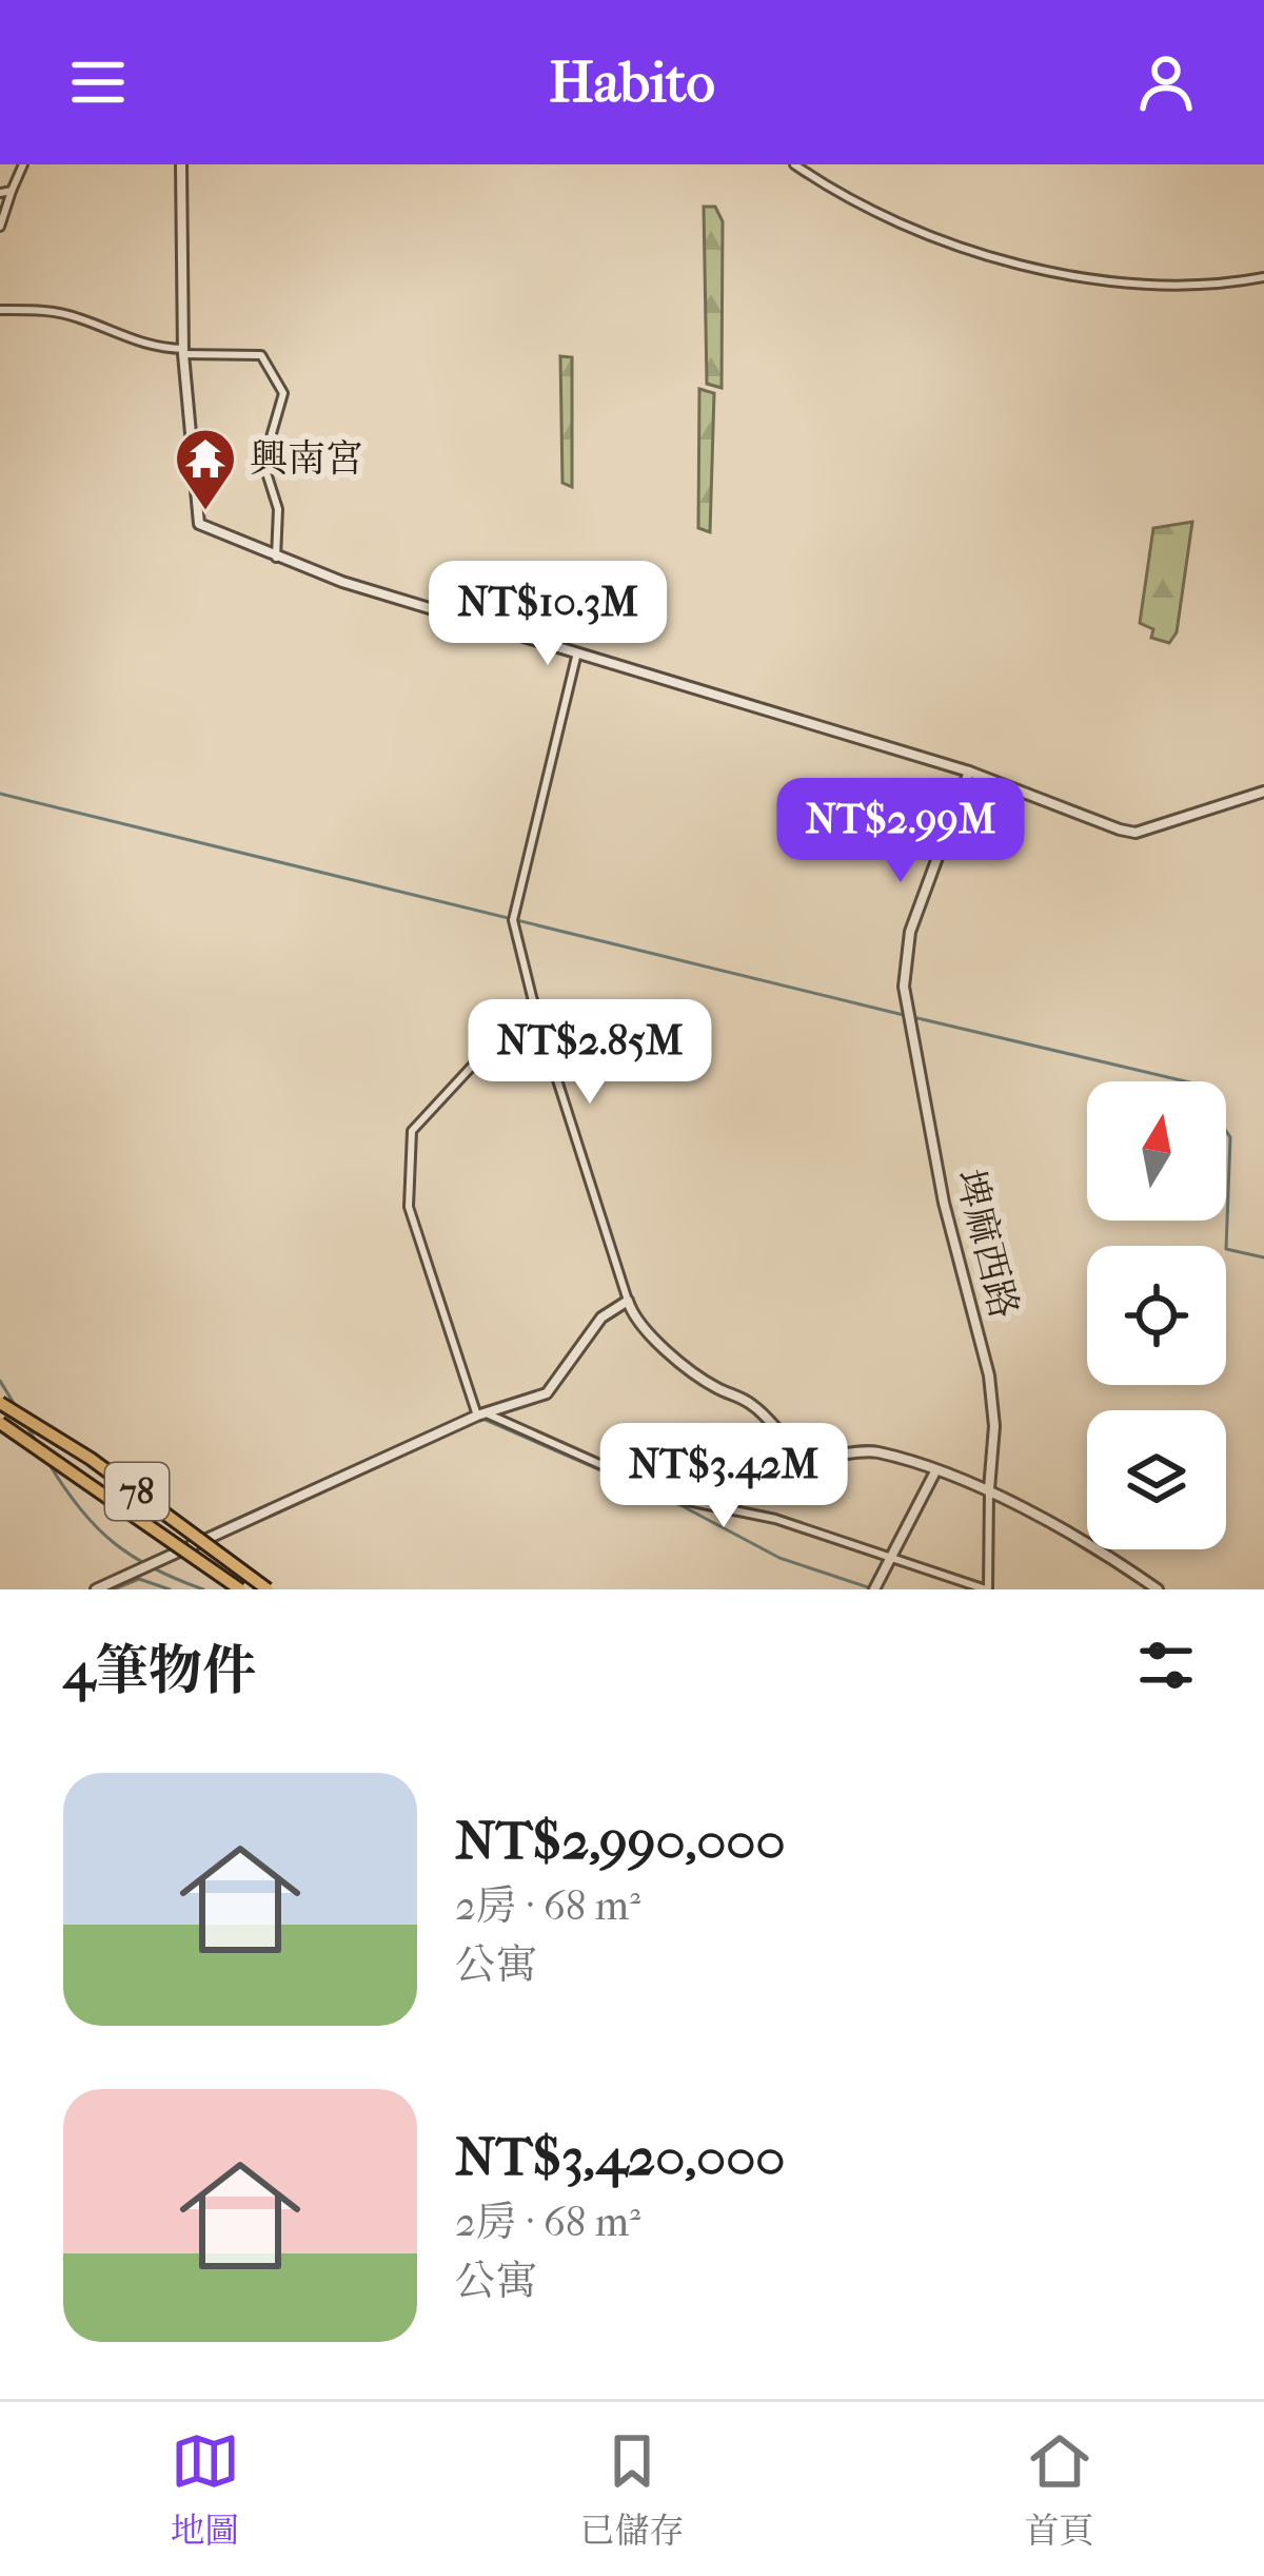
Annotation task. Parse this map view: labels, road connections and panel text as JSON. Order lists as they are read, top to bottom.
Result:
{
  "streets": {
    "highway": ["78"],
    "street": ["埤麻西路"]
  },
  "places": {
    "temple": ["興南宮"]
  },
  "north": "top",
  "page": {
    "header": "Habito",
    "price": [
      "NT$10.3M",
      "NT$2.99M",
      "NT$2.85M",
      "NT$3.42M"
    ],
    "heading": "4筆物件",
    "list": [
      {
        "name": "NT$2,990,000",
        "note": "2房 · 68 m² · 公寓"
      },
      {
        "name": "NT$3,420,000",
        "note": "2房 · 68 m² · 公寓"
      }
    ],
    "tabs": ["地圖", "已儲存", "首頁"]
  }
}
